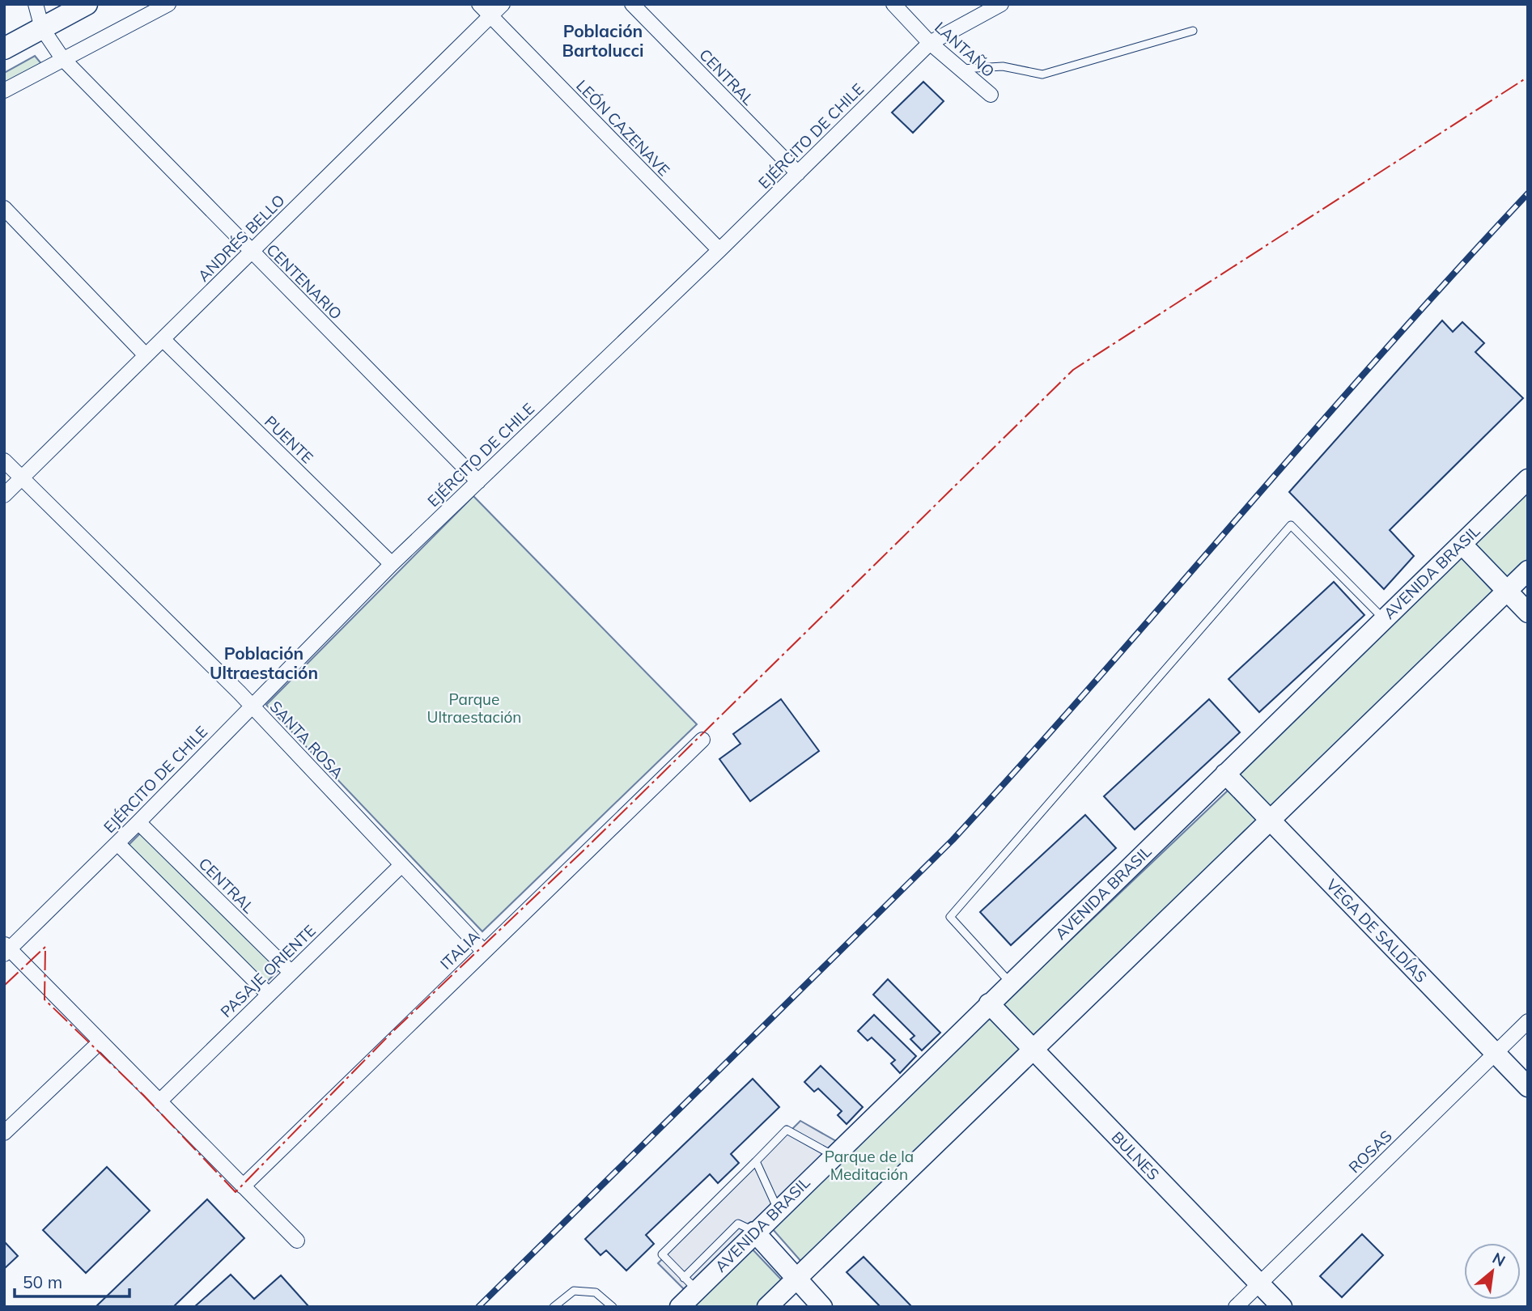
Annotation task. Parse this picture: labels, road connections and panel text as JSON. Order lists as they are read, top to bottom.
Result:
{
  "streets": {
    "main road": ["AVENIDA BRASIL", "VEGA DE SALDÍAS", "BULNES"],
    "street": [
      "LANTAÑO",
      "CENTRAL",
      "LEÓN CAZENAVE",
      "EJÉRCITO DE CHILE",
      "ANDRÉS BELLO",
      "CENTENARIO",
      "PUENTE",
      "SANTA ROSA",
      "ITALIA",
      "PASAJE ORIENTE",
      "ROSAS"
    ]
  },
  "crossings": [
    ["LANTAÑO", "EJÉRCITO DE CHILE"],
    ["CENTRAL", "EJÉRCITO DE CHILE"],
    ["CENTRAL", "PASAJE ORIENTE"],
    ["LEÓN CAZENAVE", "EJÉRCITO DE CHILE"],
    ["LEÓN CAZENAVE", "ANDRÉS BELLO"],
    ["EJÉRCITO DE CHILE", "CENTENARIO"],
    ["EJÉRCITO DE CHILE", "PUENTE"],
    ["EJÉRCITO DE CHILE", "SANTA ROSA"],
    ["ANDRÉS BELLO", "CENTENARIO"],
    ["ANDRÉS BELLO", "PUENTE"],
    ["ANDRÉS BELLO", "SANTA ROSA"],
    ["AVENIDA BRASIL", "VEGA DE SALDÍAS"],
    ["AVENIDA BRASIL", "BULNES"],
    ["SANTA ROSA", "ITALIA"],
    ["SANTA ROSA", "PASAJE ORIENTE"],
    ["VEGA DE SALDÍAS", "ROSAS"],
    ["ROSAS", "BULNES"]
  ],
  "districts": ["Población Bartolucci", "Población Ultraestación"],
  "parks": ["Parque Ultraestación", "Parque de la Meditación"],
  "scale_bar": "50 m",
  "north": "top right"
}
